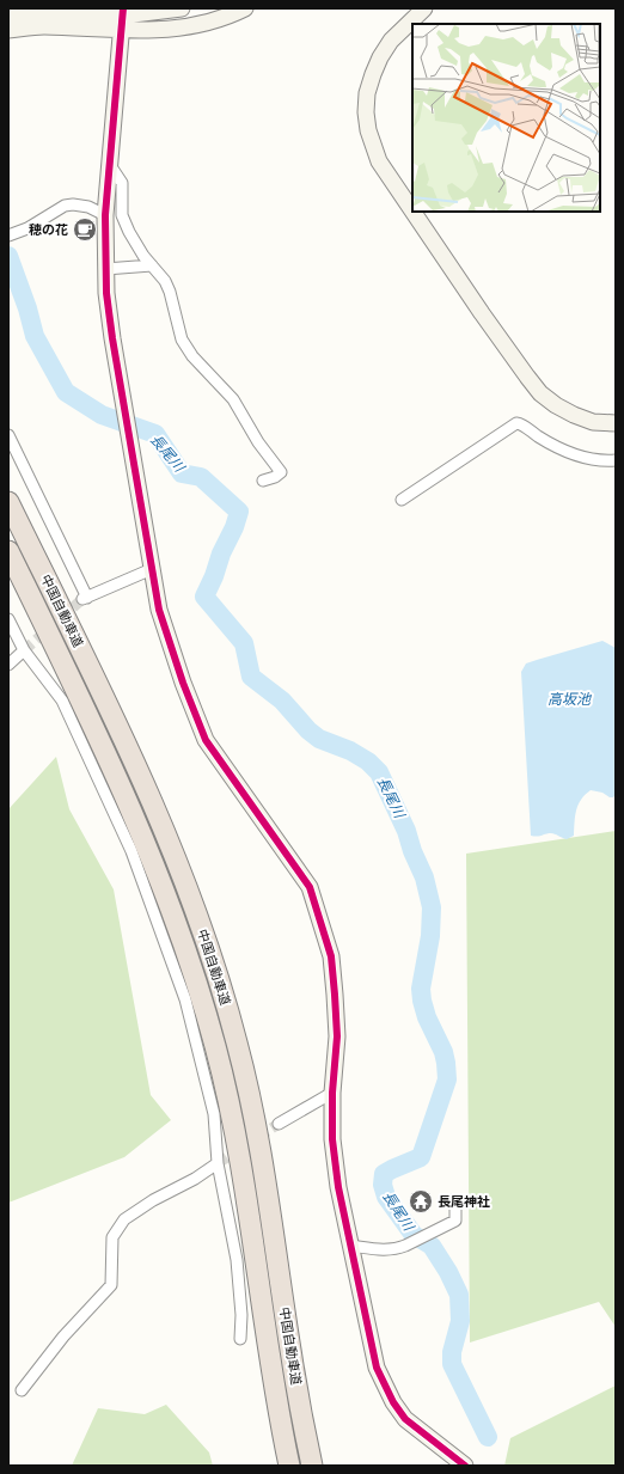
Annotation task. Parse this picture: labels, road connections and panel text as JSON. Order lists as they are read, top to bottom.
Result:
{
  "streets": {
    "highway": ["中国自動車道"]
  },
  "water": ["長尾川", "高坂池"],
  "places": {
    "cafe": ["穂の花"],
    "temple": ["長尾神社"]
  }
}
